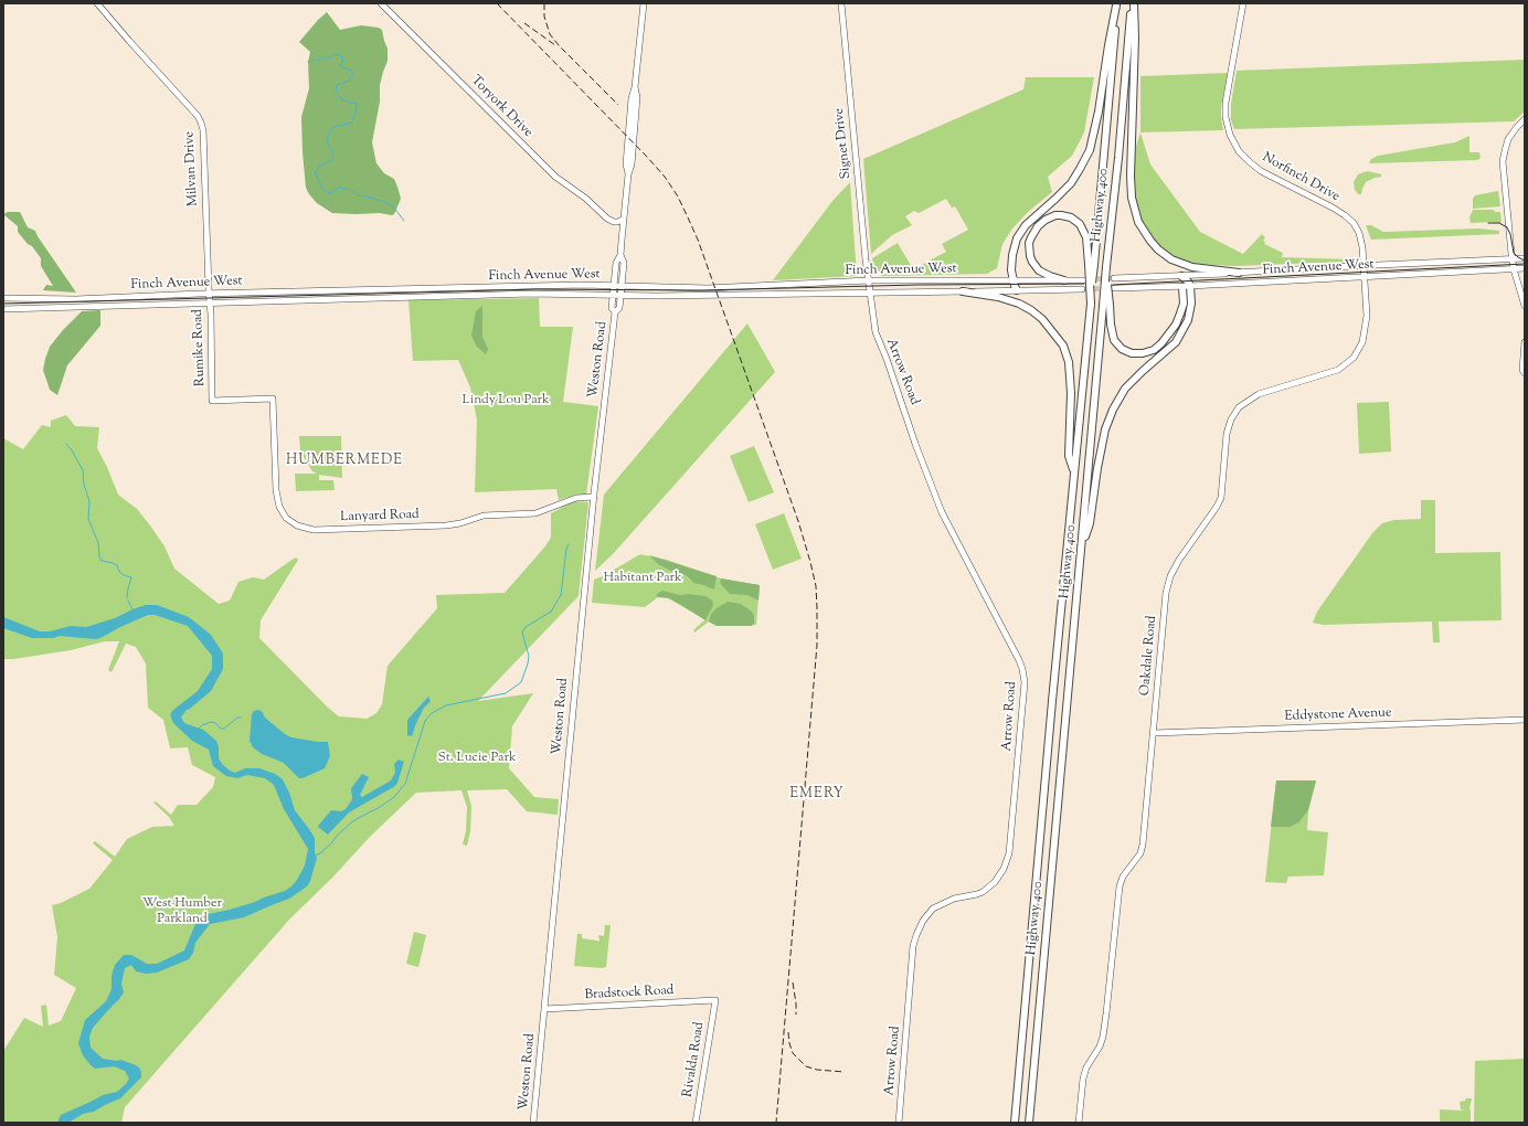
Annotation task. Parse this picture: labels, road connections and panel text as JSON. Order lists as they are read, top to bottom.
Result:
{
  "streets": {
    "highway": ["Highway 400"],
    "street": [
      "Toryork Drive",
      "Signet Drive",
      "Milvan Drive",
      "Norfinch Drive",
      "Finch Avenue West",
      "Rumike Road",
      "Weston Road",
      "Arrow Road",
      "Lanyard Road",
      "Oakdale Road",
      "Eddystone Avenue",
      "Bradstock Road",
      "Rivalda Road"
    ]
  },
  "crossings": [
    ["Toryork Drive", "Weston Road"],
    ["Signet Drive", "Finch Avenue West"],
    ["Signet Drive", "Arrow Road"],
    ["Milvan Drive", "Finch Avenue West"],
    ["Milvan Drive", "Rumike Road"],
    ["Norfinch Drive", "Finch Avenue West"],
    ["Norfinch Drive", "Oakdale Road"],
    ["Finch Avenue West", "Rumike Road"],
    ["Finch Avenue West", "Weston Road"],
    ["Finch Avenue West", "Arrow Road"],
    ["Finch Avenue West", "Oakdale Road"],
    ["Rumike Road", "Lanyard Road"],
    ["Weston Road", "Lanyard Road"],
    ["Weston Road", "Bradstock Road"],
    ["Oakdale Road", "Eddystone Avenue"],
    ["Bradstock Road", "Rivalda Road"]
  ],
  "districts": ["HUMBERMEDE", "EMERY"],
  "parks": [
    "Lindy Lou Park",
    "Habitant Park",
    "St. Lucie Park",
    "West Humber Parkland"
  ]
}
